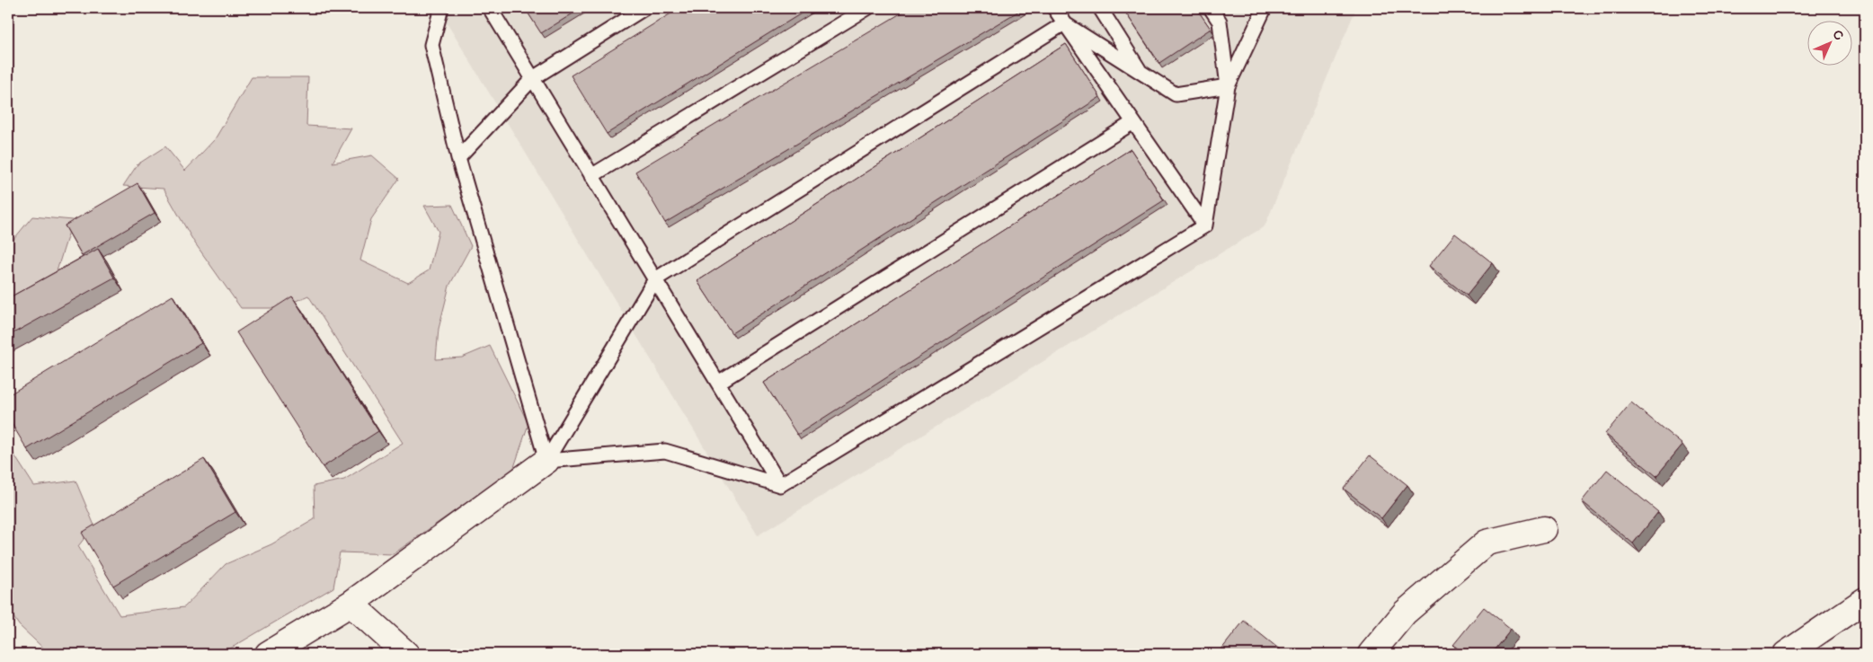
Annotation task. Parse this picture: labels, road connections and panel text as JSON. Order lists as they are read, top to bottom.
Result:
{
  "north": "top right"
}
